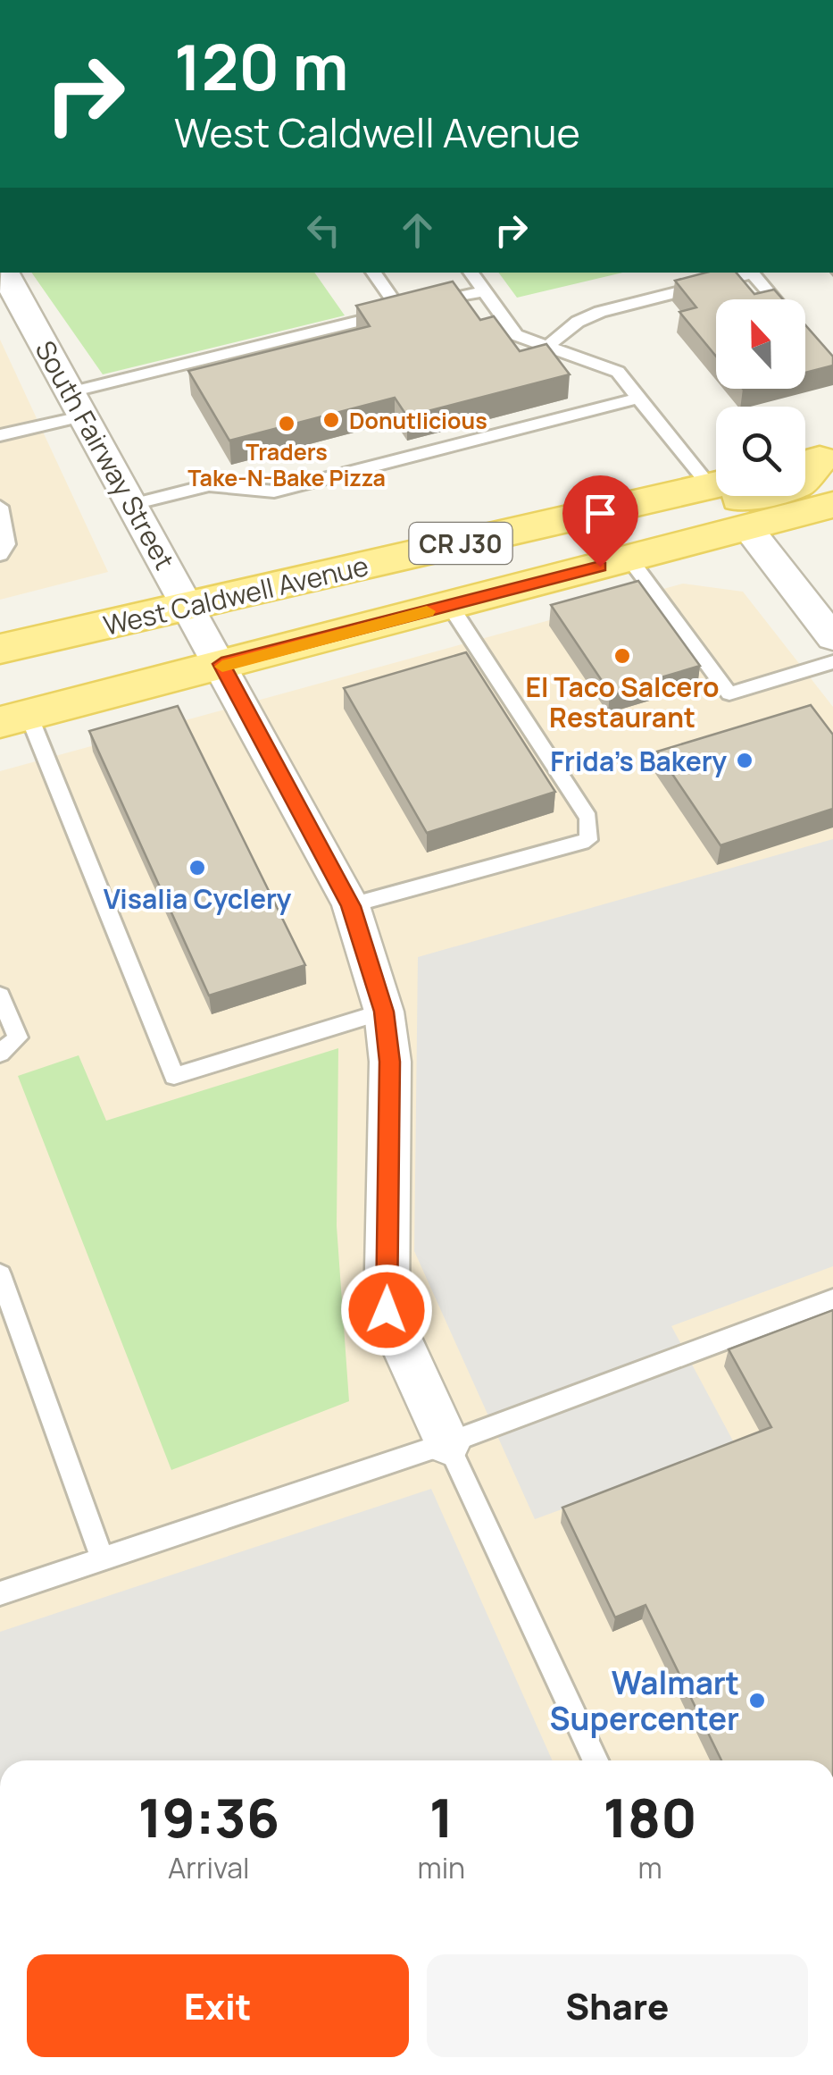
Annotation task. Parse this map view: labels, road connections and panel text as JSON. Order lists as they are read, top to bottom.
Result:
{
  "streets": {
    "main road": ["CR J30", "West Caldwell Avenue"],
    "street": ["South Fairway Street"]
  },
  "crossings": [
    ["South Fairway Street", "CR J30"],
    ["South Fairway Street", "West Caldwell Avenue"]
  ],
  "places": [
    "Donutlicious",
    "Traders Take-N-Bake Pizza",
    "El Taco Salcero Restaurant",
    "Frida's Bakery",
    "Visalia Cyclery",
    "Walmart Supercenter"
  ],
  "north": "top",
  "page": {
    "turn": ["120 m", "West Caldwell Avenue"],
    "eta": [
      "19:36",
      "Arrival",
      "1",
      "min",
      "180",
      "m"
    ],
    "buttons": ["Exit", "Share"]
  }
}
